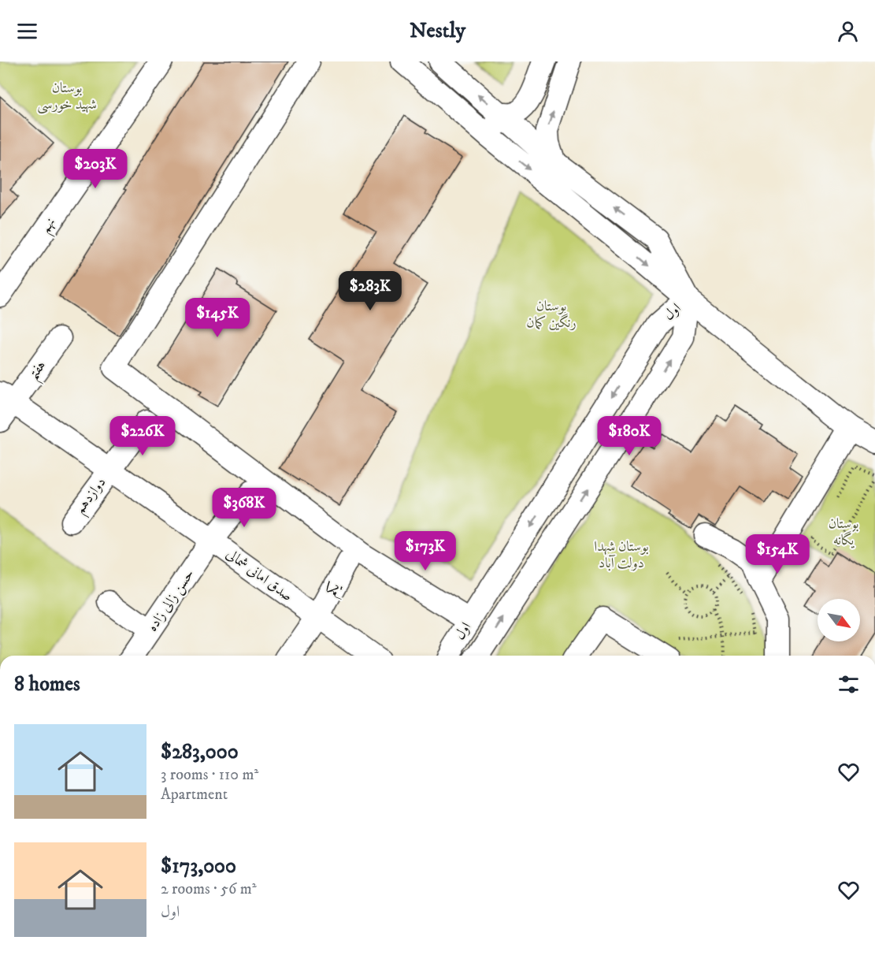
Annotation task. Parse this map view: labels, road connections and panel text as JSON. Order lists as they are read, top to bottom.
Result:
{
  "streets": {
    "street": [
      "نهم",
      "اول",
      "هفتم",
      "دوازدهم",
      "صدق امانی شمالی",
      "یکم",
      "حسن زالی زاده"
    ]
  },
  "crossings": [
    ["هفتم", "صدق امانی شمالی"],
    ["دوازدهم", "صدق امانی شمالی"],
    ["صدق امانی شمالی", "یکم"],
    ["صدق امانی شمالی", "حسن زالی زاده"]
  ],
  "parks": [
    "بوستان شهید خورسی",
    "بوستان رنگین کمان",
    "بوستان یگانه",
    "بوستان شهدا دولت آباد"
  ],
  "north": "bottom right",
  "page": {
    "header": "Nestly",
    "price": [
      "$203K",
      "$283K",
      "$145K",
      "$226K",
      "$180K",
      "$368K",
      "$173K",
      "$154K"
    ],
    "heading": "8 homes",
    "list": [
      {
        "name": "$283,000",
        "note": "3 rooms · 110 m² · Apartment"
      },
      {
        "name": "$173,000",
        "note": "2 rooms · 56 m² · اول"
      }
    ]
  }
}
